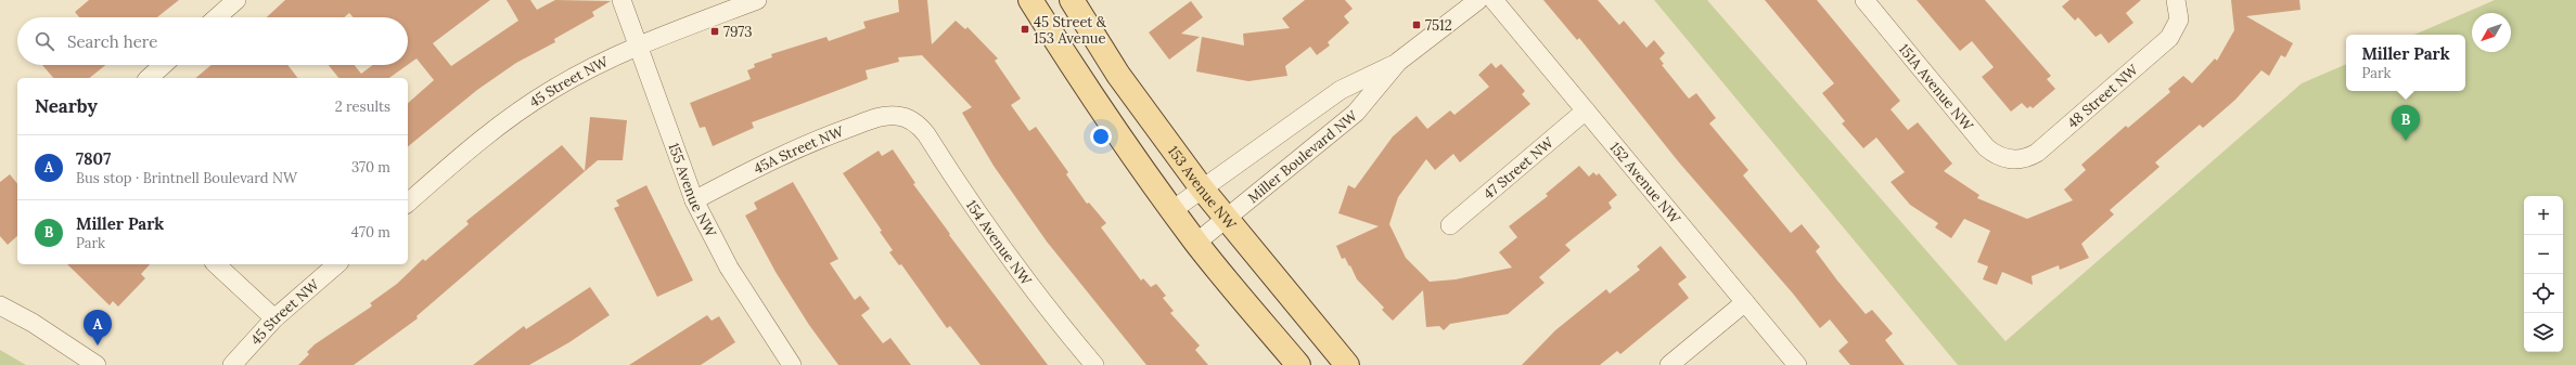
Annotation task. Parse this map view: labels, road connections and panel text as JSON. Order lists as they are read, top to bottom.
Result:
{
  "streets": {
    "main road": ["153 Avenue NW"],
    "street": [
      "45 Street NW",
      "151A Avenue NW",
      "48 Street NW",
      "45A Street NW",
      "Miller Boulevard NW",
      "47 Street NW",
      "152 Avenue NW",
      "155 Avenue NW",
      "154 Avenue NW"
    ]
  },
  "crossings": [
    ["45 Street NW", "155 Avenue NW"],
    ["151A Avenue NW", "48 Street NW"],
    ["45A Street NW", "155 Avenue NW"],
    ["45A Street NW", "154 Avenue NW"],
    ["Miller Boulevard NW", "153 Avenue NW"],
    ["47 Street NW", "152 Avenue NW"]
  ],
  "places": {
    "transit": ["7512", "45 Street & 153 Avenue", "7973"]
  },
  "north": "bottom left",
  "page": {
    "search": "Search here",
    "popup": ["Miller Park", "Park"],
    "heading": ["Nearby", "2 results"],
    "pins": ["B", "A"],
    "list": [
      {
        "mark": "A",
        "name": "7807",
        "note": "Bus stop · Brintnell Boulevard NW",
        "value": "370 m"
      },
      {
        "mark": "B",
        "name": "Miller Park",
        "note": "Park",
        "value": "470 m"
      }
    ],
    "map_buttons": ["+", "−"]
  }
}
